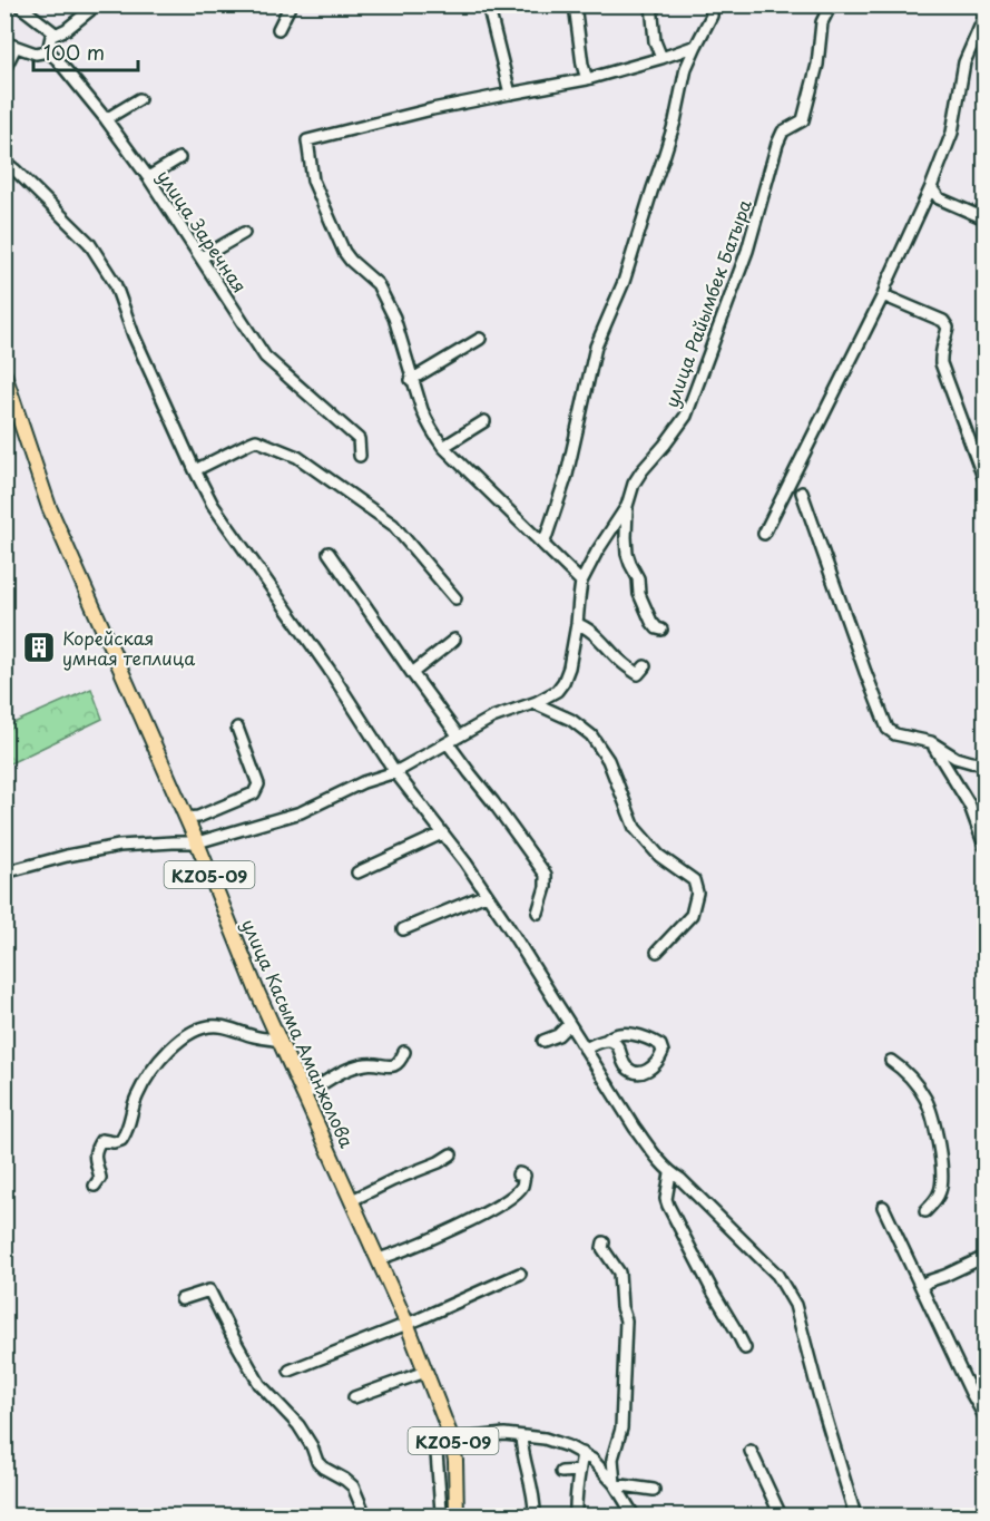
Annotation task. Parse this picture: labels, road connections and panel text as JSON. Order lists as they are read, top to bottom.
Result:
{
  "streets": {
    "main road": ["KZ05-09", "улица Касыма Аманжолова"],
    "street": ["улица Заречная", "улица Райымбек Батыра"]
  },
  "crossings": [
    ["улица Райымбек Батыра", "улица Касыма Аманжолова"],
    ["KZ05-09", "улица Касыма Аманжолова"]
  ],
  "places": {
    "building": ["Корейская умная теплица"]
  },
  "scale_bar": "100 m"
}
